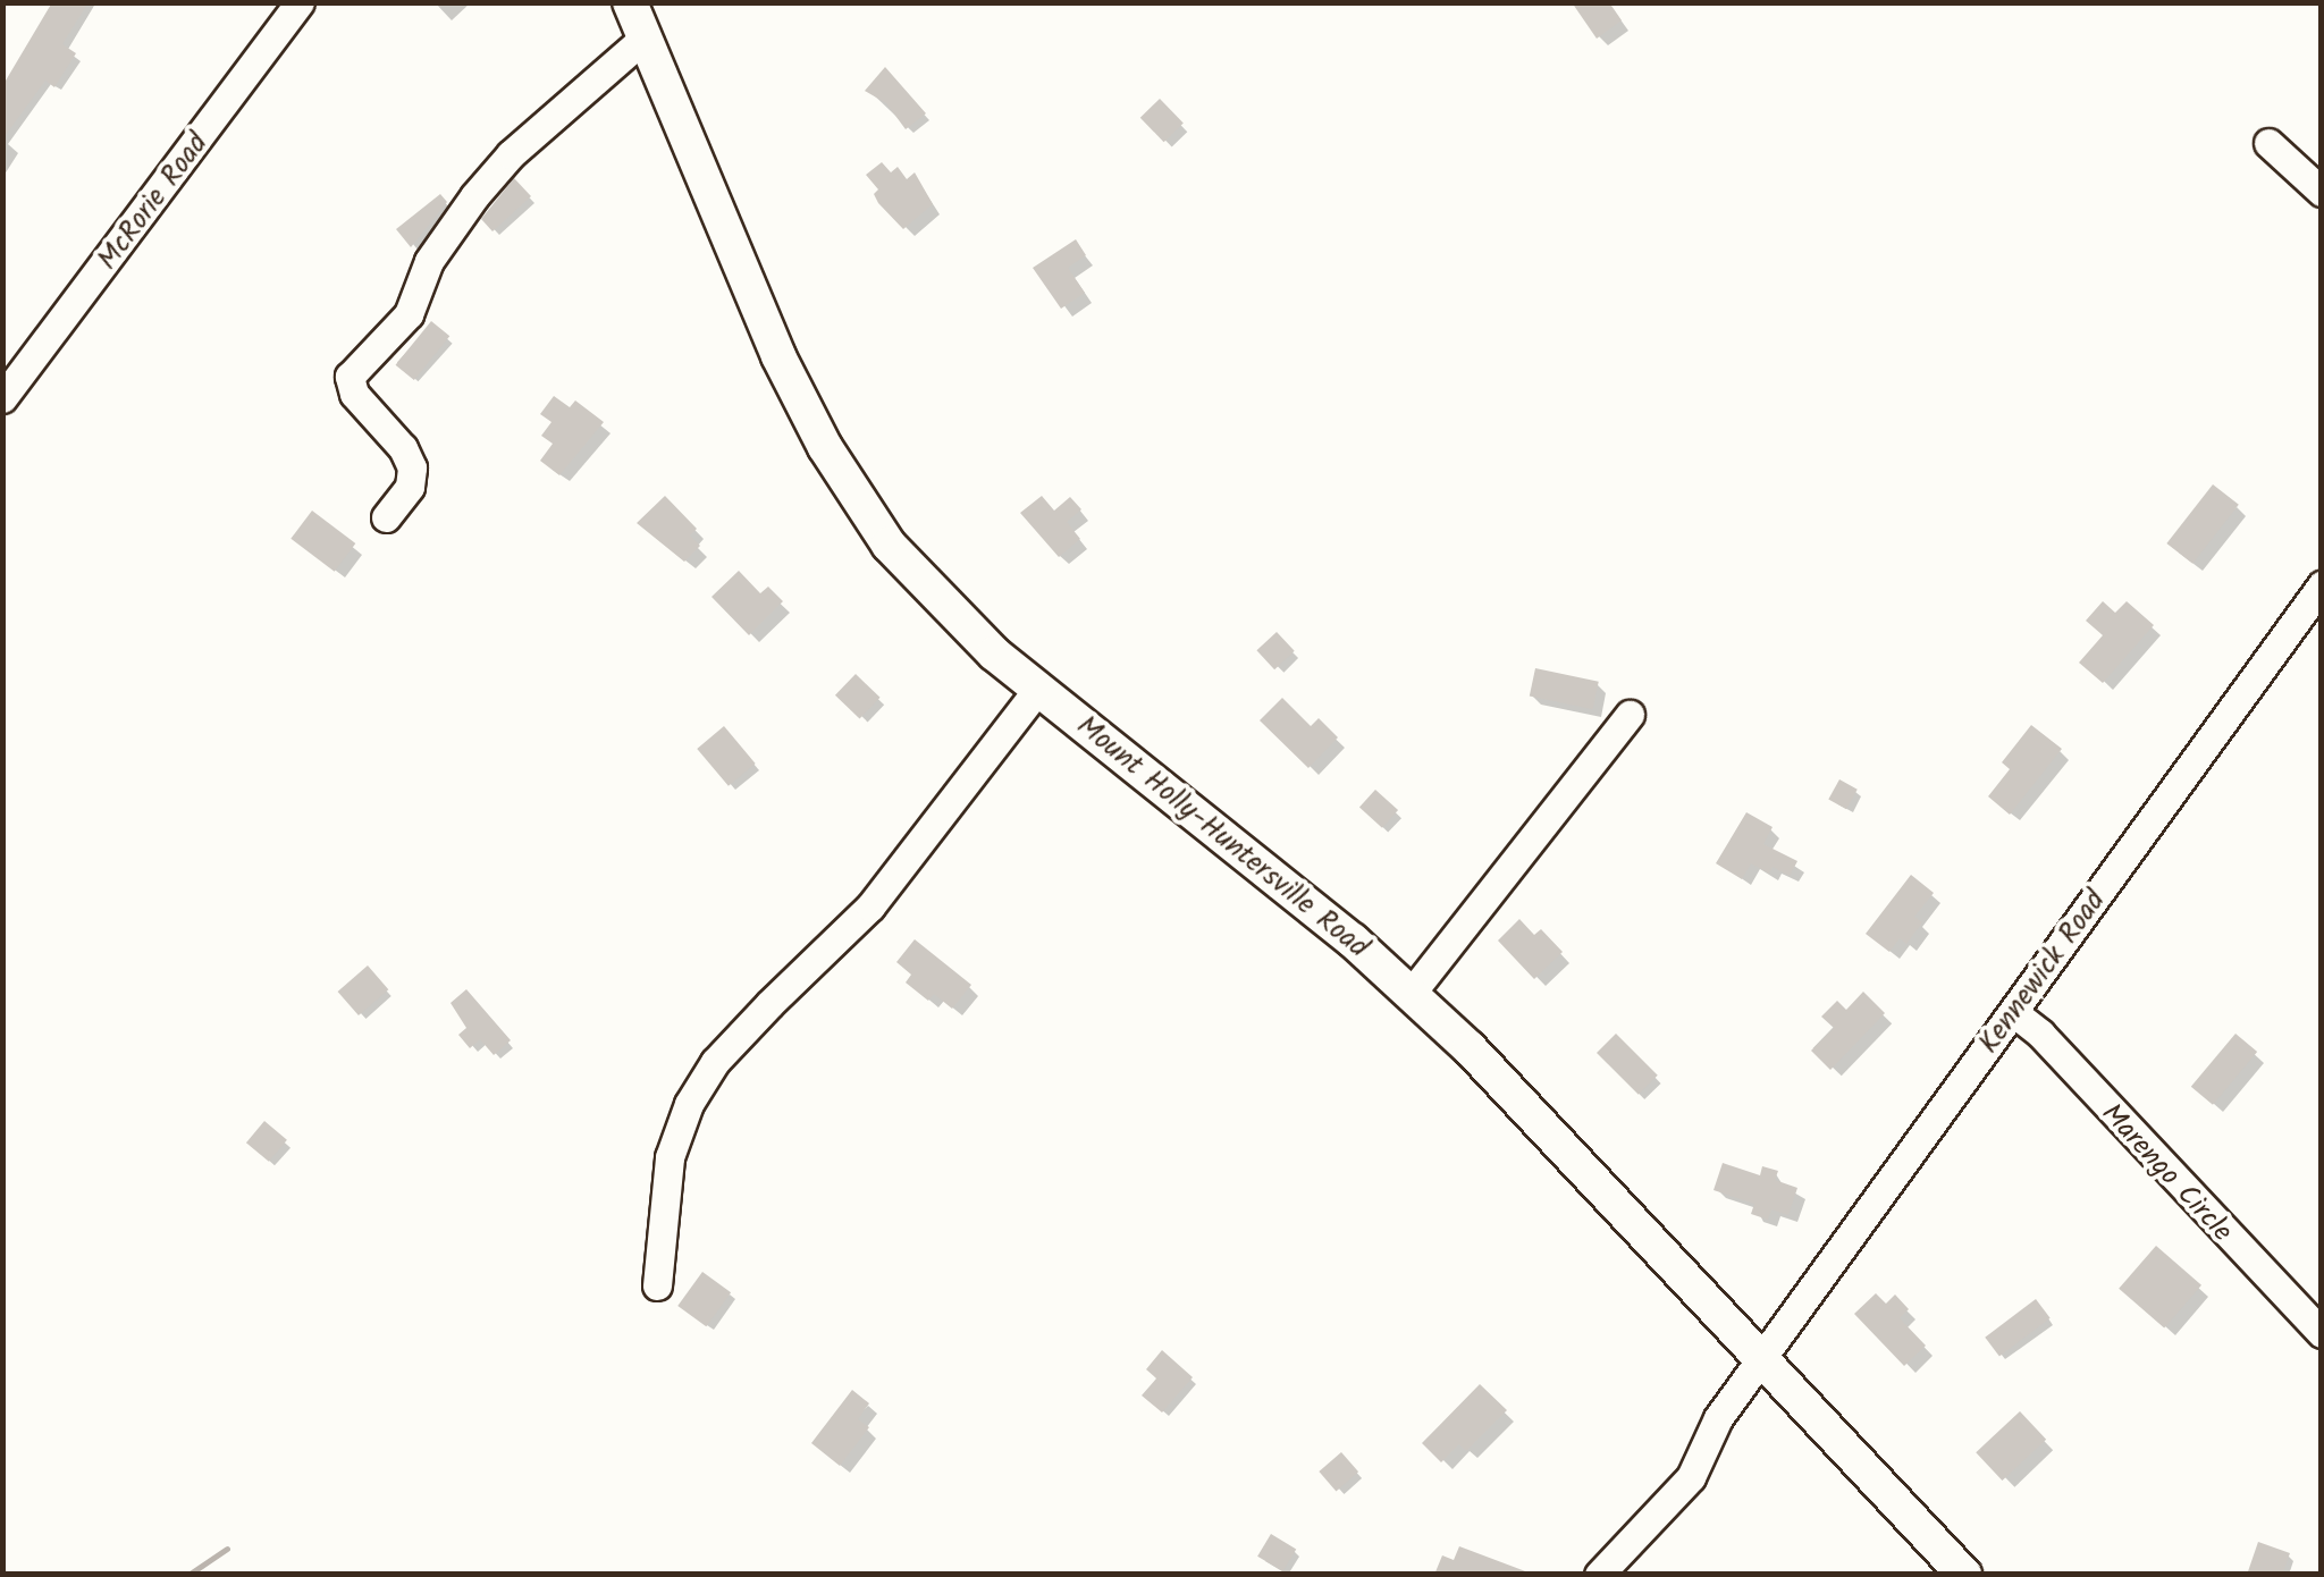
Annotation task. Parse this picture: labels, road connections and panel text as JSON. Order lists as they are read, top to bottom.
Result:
{
  "streets": {
    "main road": ["Mount Holly-Huntersville Road"],
    "street": ["McRorie Road", "Kennewick Road", "Marengo Circle"]
  },
  "crossings": [
    ["Mount Holly-Huntersville Road", "Kennewick Road"],
    ["Kennewick Road", "Marengo Circle"]
  ]
}
